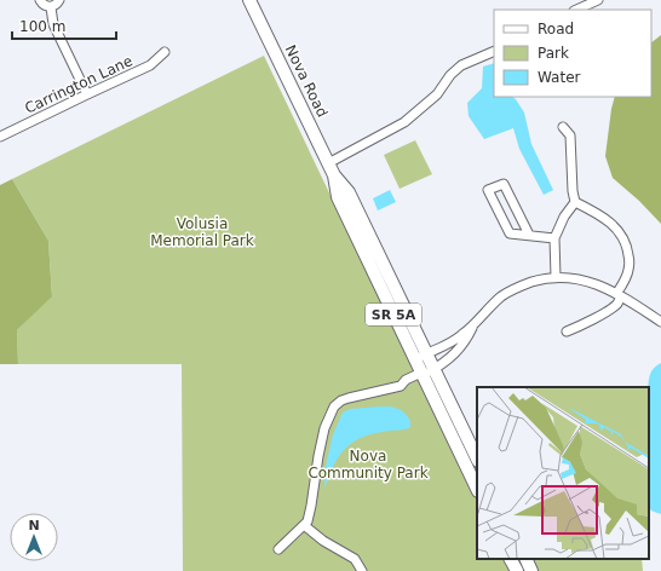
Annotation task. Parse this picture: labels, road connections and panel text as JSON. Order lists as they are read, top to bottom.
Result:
{
  "streets": {
    "main road": ["Nova Road", "SR 5A"],
    "street": ["Carrington Lane"]
  },
  "crossings": [
    ["Nova Road", "SR 5A"]
  ],
  "parks": ["Volusia Memorial Park", "Nova Community Park"],
  "legend": ["Road", "Park", "Water"],
  "scale_bar": "100 m",
  "north": "top"
}
